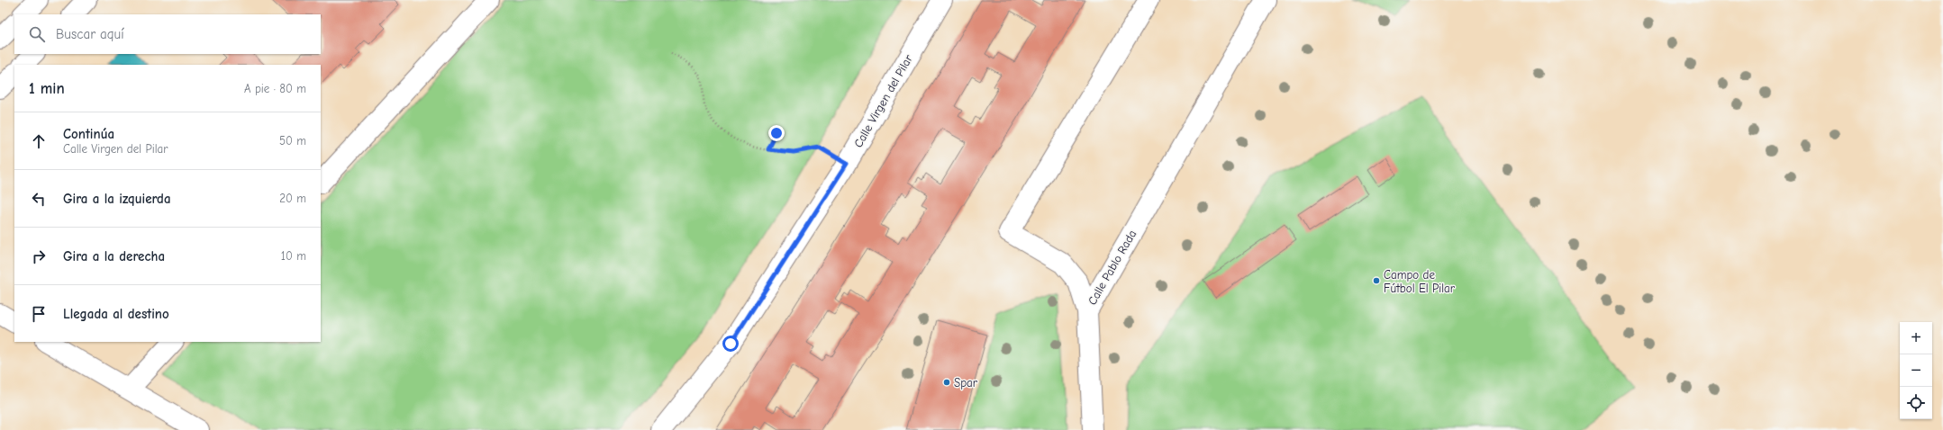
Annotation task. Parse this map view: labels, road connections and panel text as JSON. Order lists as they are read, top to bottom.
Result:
{
  "streets": {
    "street": ["Calle Virgen del Pilar", "Calle Pablo Rada"]
  },
  "places": ["Campo de Fútbol El Pilar", "Spar"],
  "page": {
    "search": "Buscar aquí",
    "heading": ["1 min", "A pie · 80 m"],
    "list": [
      ["Continúa", "Calle Virgen del Pilar", "50 m"],
      ["Gira a la izquierda", "20 m"],
      ["Gira a la derecha", "10 m"],
      "Llegada al destino"
    ],
    "map_buttons": ["+", "−"]
  }
}
